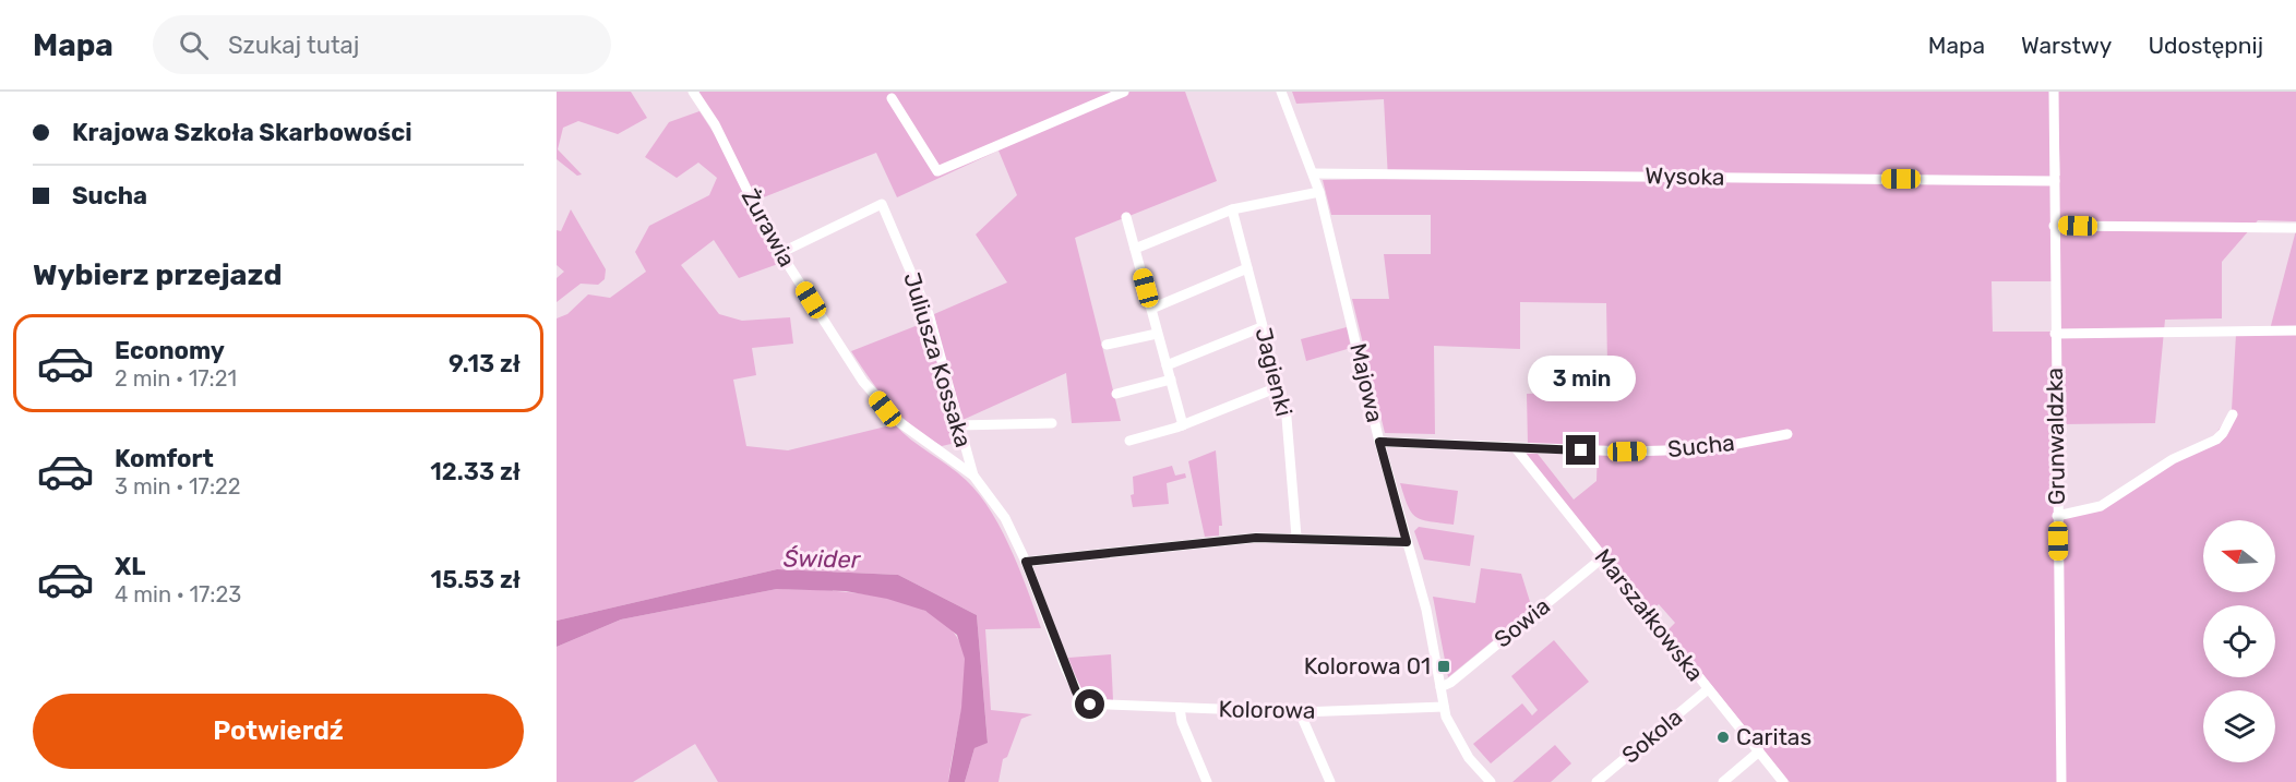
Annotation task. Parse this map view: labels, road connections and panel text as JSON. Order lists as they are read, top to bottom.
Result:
{
  "streets": {
    "street": [
      "Wysoka",
      "Żurawia",
      "Juliusza Kossaka",
      "Jagienki",
      "Majowa",
      "Grunwaldzka",
      "Sucha",
      "Marszałkowska",
      "Sowia",
      "Kolorowa",
      "Sokola"
    ]
  },
  "crossings": [
    ["Wysoka", "Majowa"],
    ["Wysoka", "Grunwaldzka"],
    ["Żurawia", "Juliusza Kossaka"],
    ["Żurawia", "Kolorowa"],
    ["Majowa", "Sucha"],
    ["Majowa", "Sowia"],
    ["Majowa", "Kolorowa"],
    ["Sucha", "Marszałkowska"],
    ["Marszałkowska", "Sowia"],
    ["Marszałkowska", "Sokola"]
  ],
  "water": ["Świder"],
  "places": {
    "transit": ["Kolorowa 01"],
    "other": ["Caritas"]
  },
  "north": "left",
  "page": {
    "header": "Mapa",
    "search": "Szukaj tutaj",
    "nav": ["Mapa", "Warstwy", "Udostępnij"],
    "banner": ["Krajowa Szkoła Skarbowości", "Sucha"],
    "heading": "Wybierz przejazd",
    "list": [
      {
        "name": "Economy",
        "note": "2 min · 17:21",
        "value": "9.13 zł"
      },
      {
        "name": "Komfort",
        "note": "3 min · 17:22",
        "value": "12.33 zł"
      },
      {
        "name": "XL",
        "note": "4 min · 17:23",
        "value": "15.53 zł"
      }
    ],
    "bubble": "3 min",
    "buttons": "Potwierdź"
  }
}
